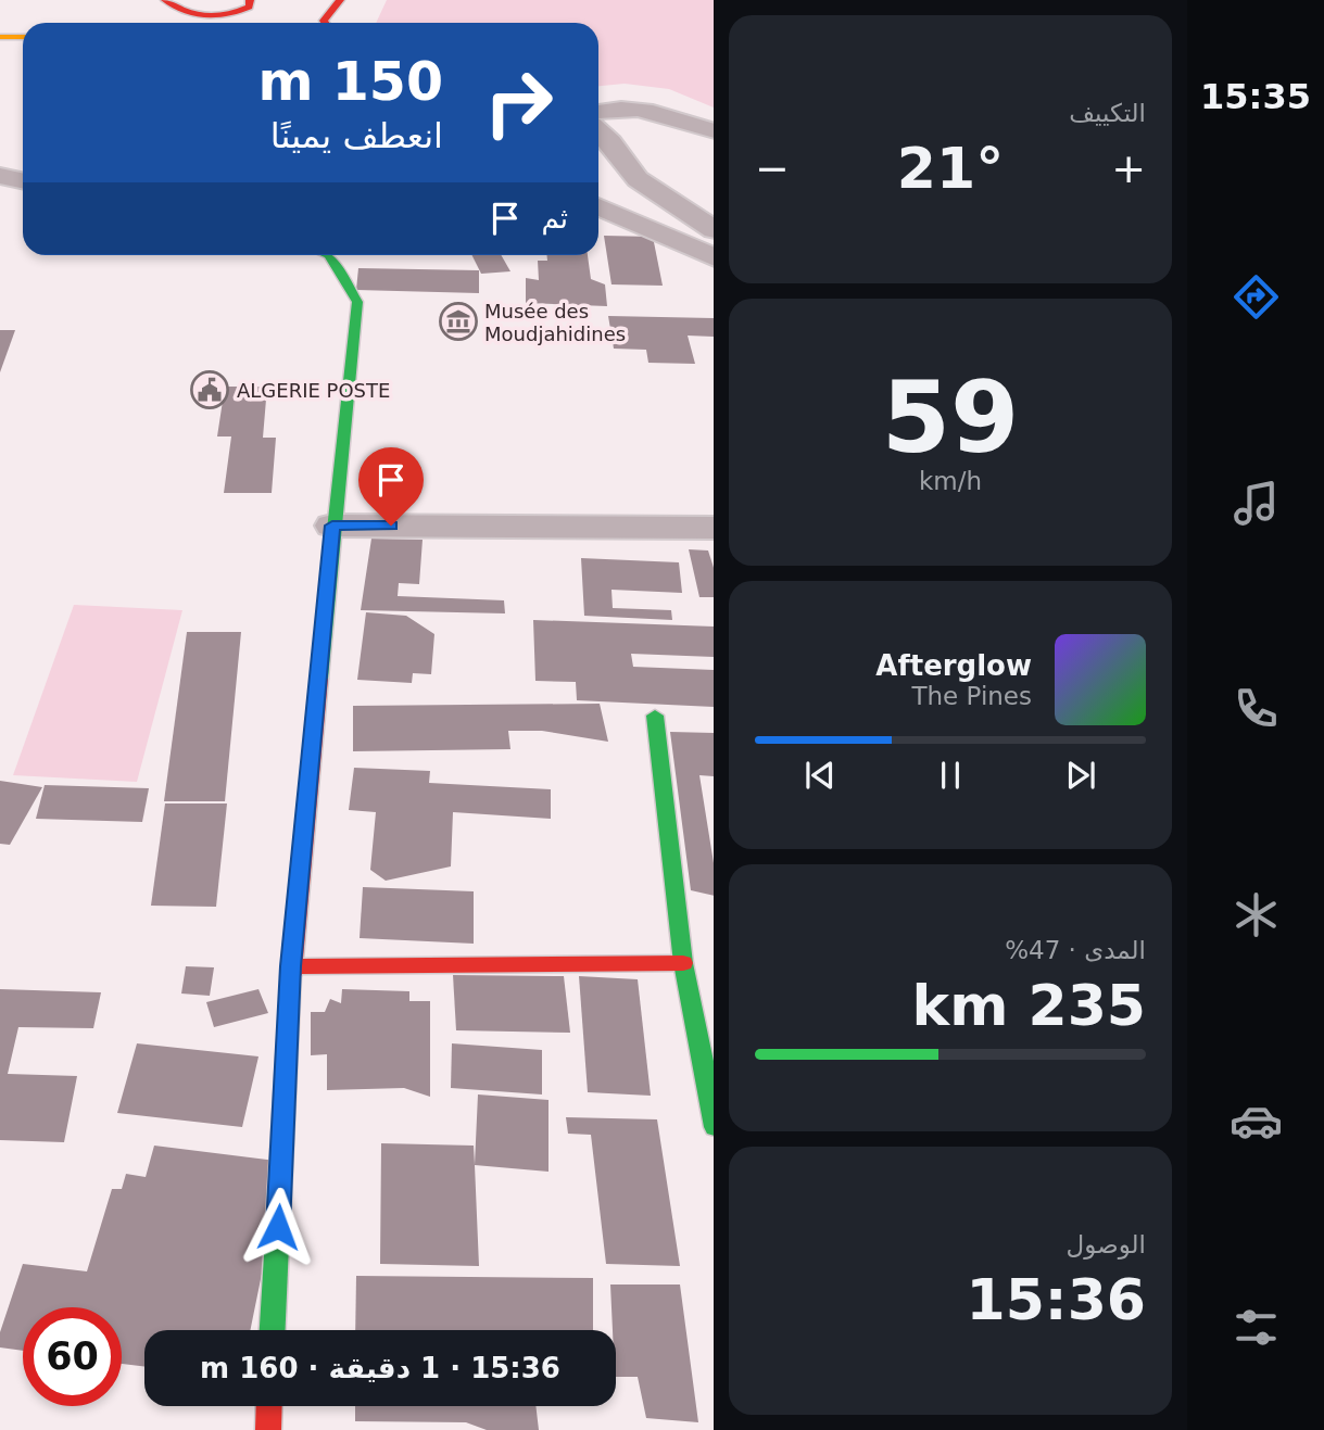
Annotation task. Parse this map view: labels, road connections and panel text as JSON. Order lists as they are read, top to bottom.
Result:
{
  "places": {
    "museum": ["Musée des Moudjahidines"],
    "public building": ["ALGERIE POSTE"]
  },
  "page": {
    "tabs": "15:35",
    "tile": [
      "التكييف",
      ["59", "km/h"],
      ["المدى · 47%", "235 km"],
      ["الوصول", "15:36"]
    ],
    "turn": ["150 m", "انعطف يمينًا"],
    "heat": ["−", "21°", "+"],
    "then": "ثم",
    "song": ["Afterglow", "The Pines"],
    "limit": "60",
    "trip": "15:36 · 1 دقيقة · 160 m"
  }
}
